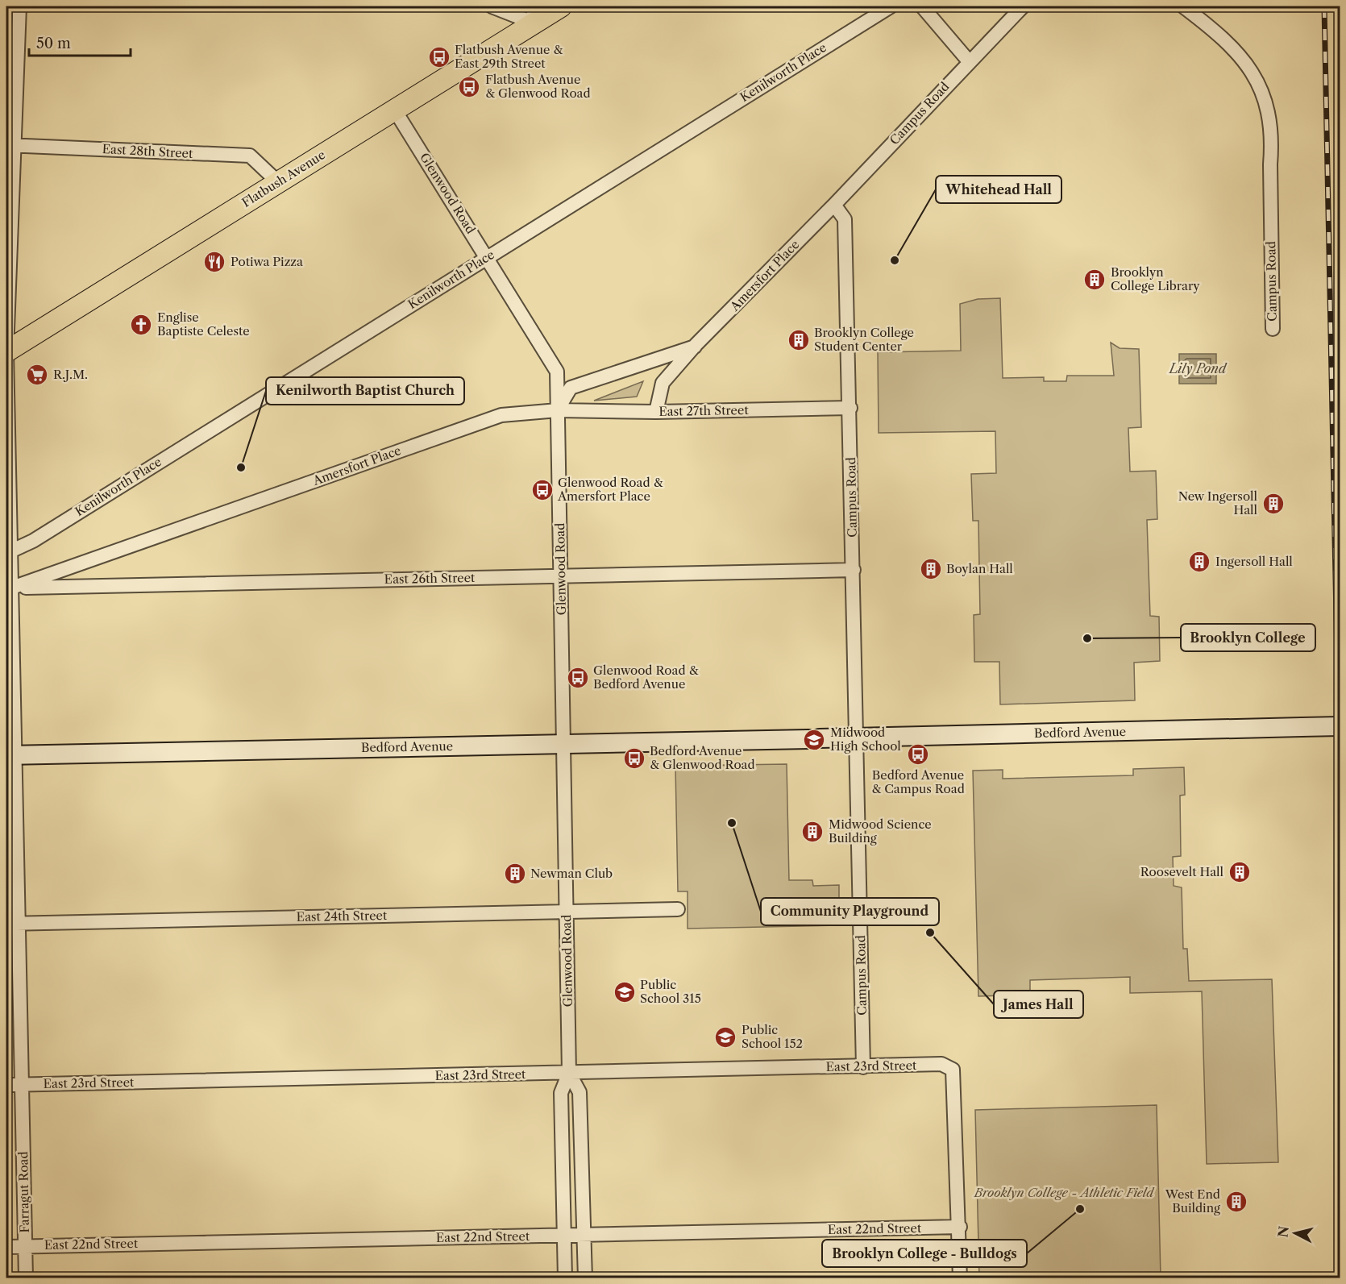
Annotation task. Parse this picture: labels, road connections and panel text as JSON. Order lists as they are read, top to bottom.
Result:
{
  "streets": {
    "main road": ["Flatbush Avenue", "Bedford Avenue"],
    "street": [
      "Kenilworth Place",
      "Campus Road",
      "East 28th Street",
      "Glenwood Road",
      "Amersfort Place",
      "East 27th Street",
      "East 26th Street",
      "East 24th Street",
      "East 23rd Street",
      "Farragut Road",
      "East 22nd Street"
    ]
  },
  "crossings": [
    ["Kenilworth Place", "Glenwood Road"],
    ["Kenilworth Place", "Farragut Road"],
    ["Campus Road", "Amersfort Place"],
    ["Campus Road", "East 27th Street"],
    ["Campus Road", "East 26th Street"],
    ["Campus Road", "Bedford Avenue"],
    ["Campus Road", "East 23rd Street"],
    ["East 28th Street", "Flatbush Avenue"],
    ["East 28th Street", "Farragut Road"],
    ["Flatbush Avenue", "Glenwood Road"],
    ["Flatbush Avenue", "Farragut Road"],
    ["Glenwood Road", "Amersfort Place"],
    ["Glenwood Road", "East 27th Street"],
    ["Glenwood Road", "East 26th Street"],
    ["Glenwood Road", "Bedford Avenue"],
    ["Glenwood Road", "East 24th Street"],
    ["Glenwood Road", "East 23rd Street"],
    ["Glenwood Road", "East 22nd Street"],
    ["Amersfort Place", "East 27th Street"],
    ["Amersfort Place", "East 26th Street"],
    ["Amersfort Place", "Farragut Road"],
    ["East 26th Street", "Farragut Road"],
    ["Bedford Avenue", "Farragut Road"],
    ["East 24th Street", "Farragut Road"],
    ["East 23rd Street", "Farragut Road"],
    ["East 23rd Street", "East 22nd Street"],
    ["Farragut Road", "East 22nd Street"]
  ],
  "water": ["Lily Pond"],
  "parks": ["Brooklyn College - Athletic Field"],
  "places": {
    "bus stop": [
      "Flatbush Avenue & East 29th Street",
      "Flatbush Avenue & Glenwood Road",
      "Glenwood Road & Amersfort Place",
      "Glenwood Road & Bedford Avenue",
      "Bedford Avenue & Campus Road",
      "Bedford Avenue & Glenwood Road"
    ],
    "other": [
      "Whitehead Hall",
      "Kenilworth Baptist Church",
      "Brooklyn College",
      "Community Playground",
      "James Hall",
      "Brooklyn College - Bulldogs"
    ],
    "restaurant": ["Potiwa Pizza"],
    "building": [
      "Brooklyn College Library",
      "Brooklyn College Student Center",
      "New Ingersoll Hall",
      "Ingersoll Hall",
      "Boylan Hall",
      "Midwood Science Building",
      "Roosevelt Hall",
      "Newman Club",
      "West End Building"
    ],
    "church": ["Englise Baptiste Celeste"],
    "supermarket": ["R.J.M."],
    "school or university": ["Midwood High School", "Public School 315", "Public School 152"]
  },
  "scale_bar": "50 m",
  "north": "left"
}
